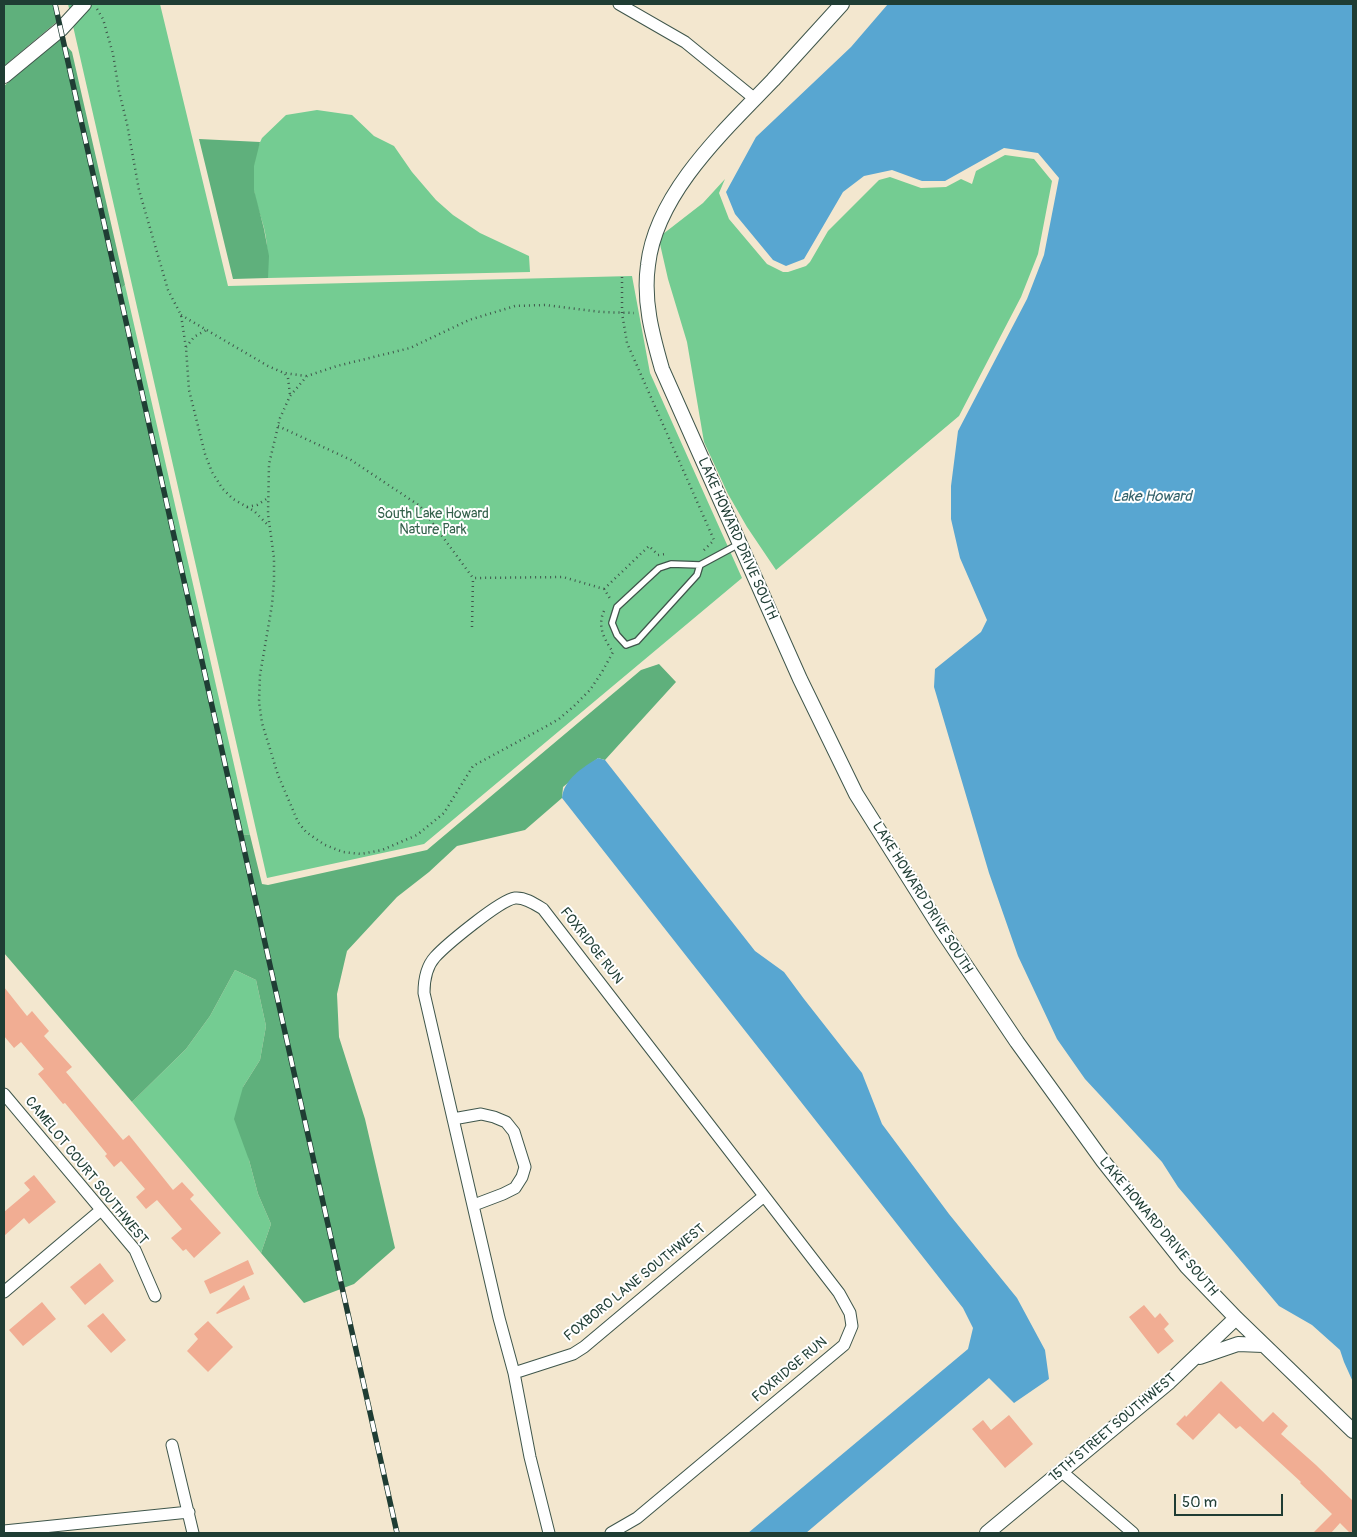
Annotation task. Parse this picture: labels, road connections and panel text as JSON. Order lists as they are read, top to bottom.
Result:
{
  "streets": {
    "street": [
      "LAKE HOWARD DRIVE SOUTH",
      "FOXRIDGE RUN",
      "CAMELOT COURT SOUTHWEST",
      "FOXBORO LANE SOUTHWEST",
      "15TH STREET SOUTHWEST"
    ]
  },
  "crossings": [
    ["LAKE HOWARD DRIVE SOUTH", "15TH STREET SOUTHWEST"],
    ["FOXRIDGE RUN", "FOXBORO LANE SOUTHWEST"]
  ],
  "water": ["Lake Howard"],
  "parks": ["South Lake Howard Nature Park"],
  "scale_bar": "50 m"
}
